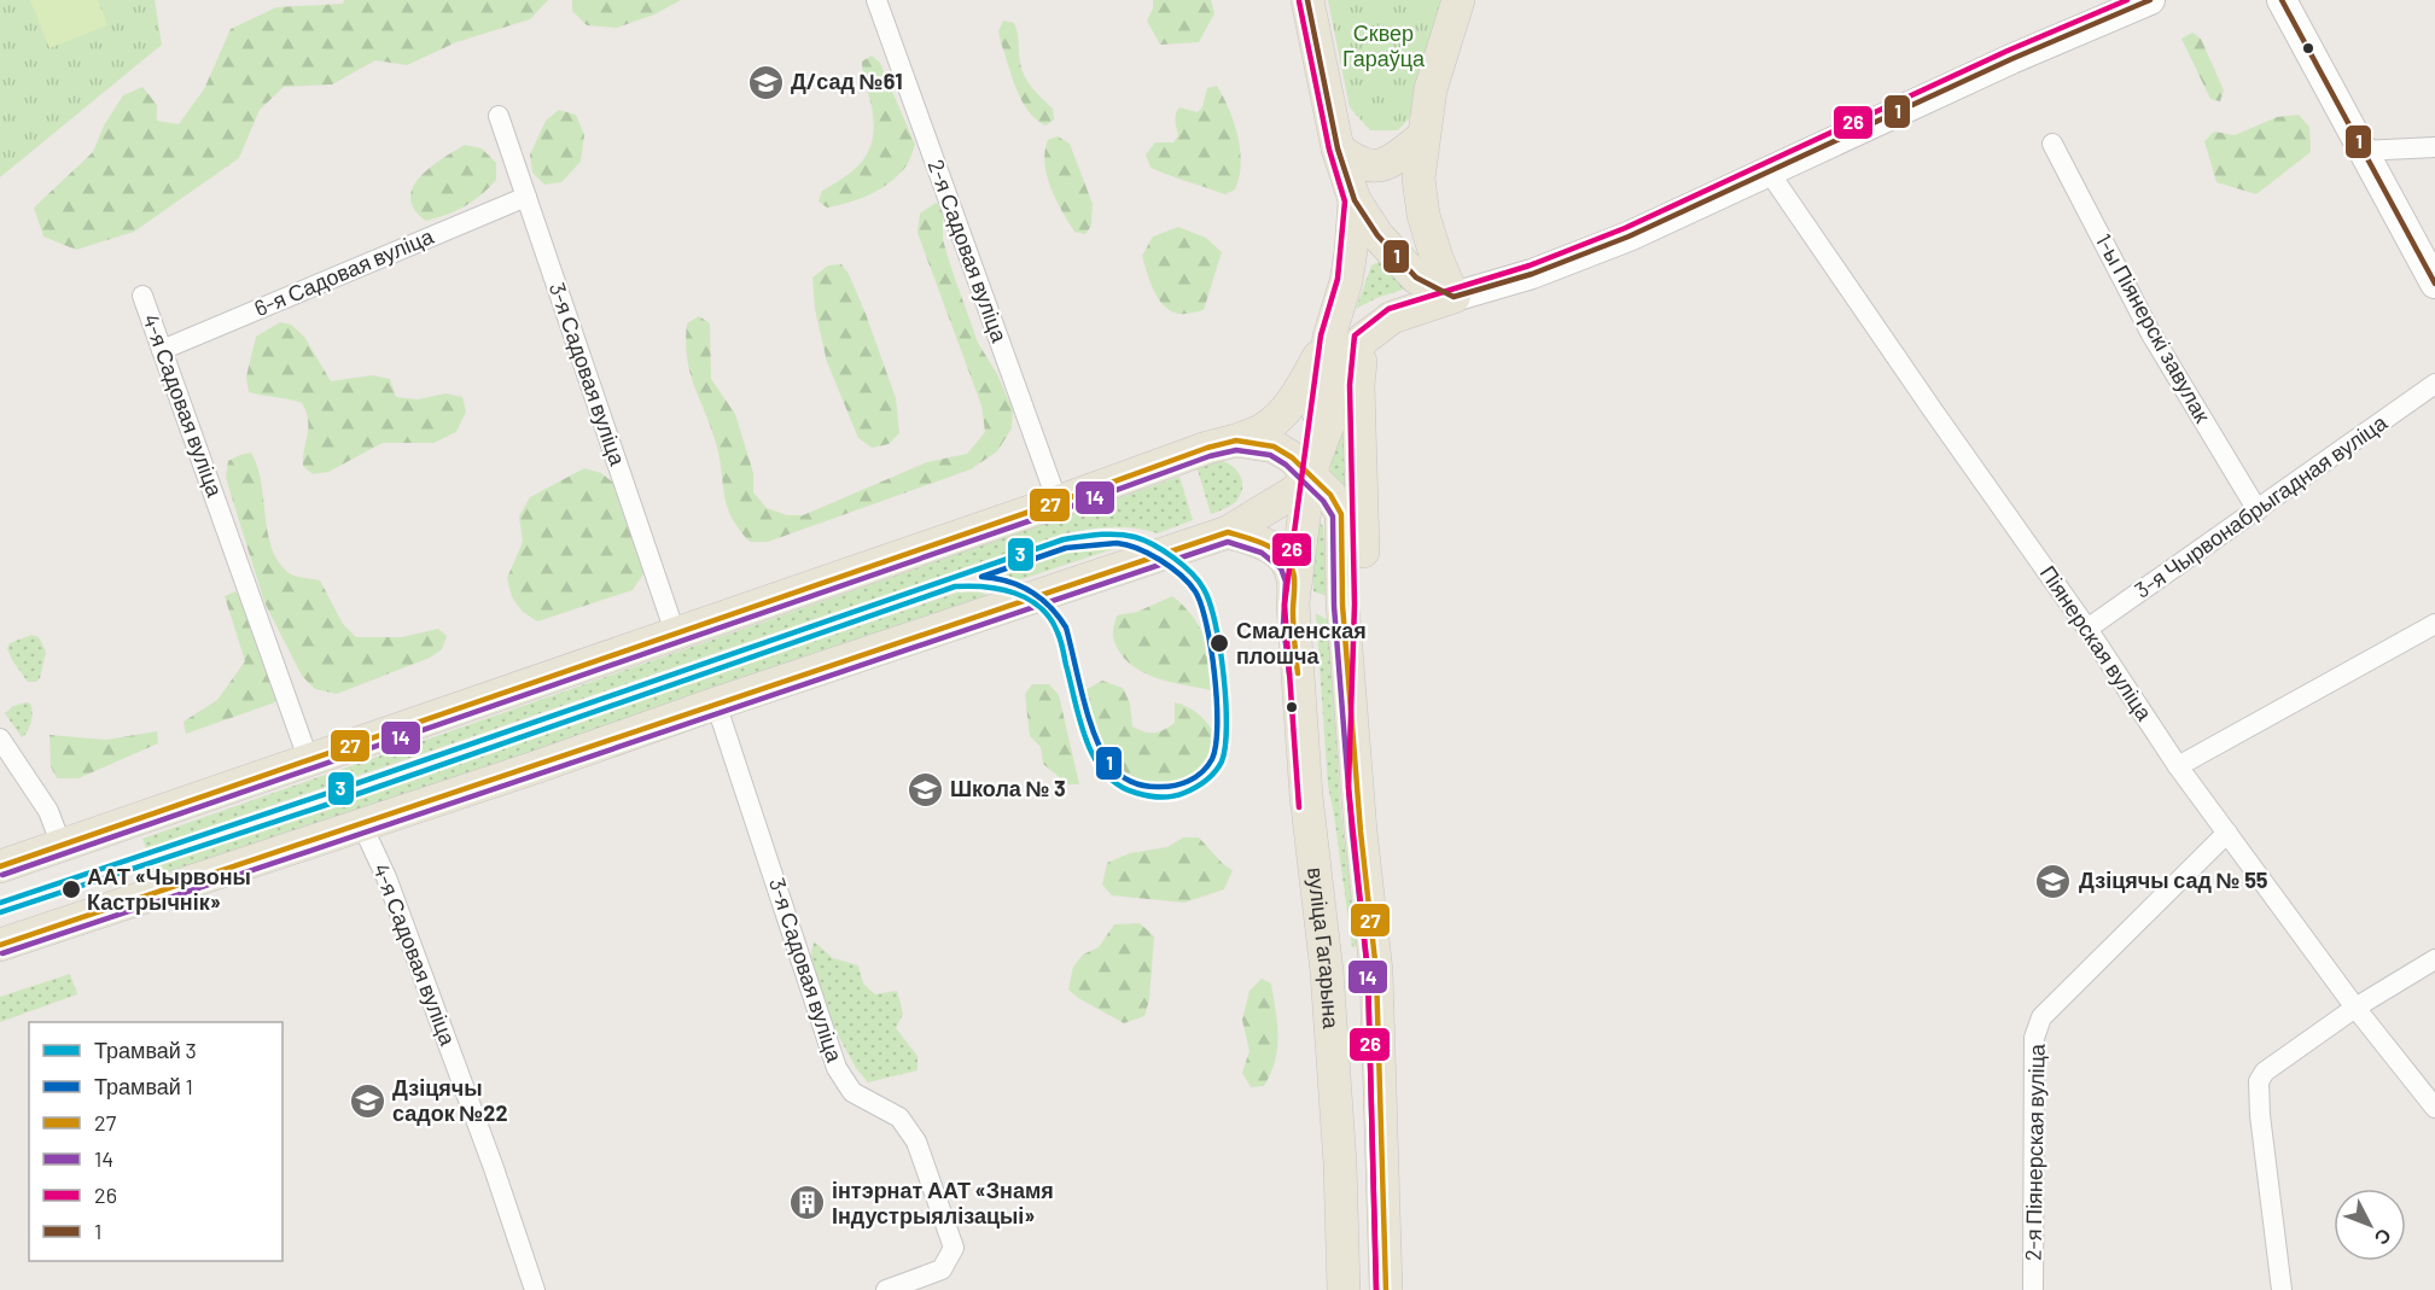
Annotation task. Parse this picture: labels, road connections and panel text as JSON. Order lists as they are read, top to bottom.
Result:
{
  "streets": {
    "main road": ["вуліца Гагарына"],
    "street": [
      "2-я Садовая вуліца",
      "6-я Садовая вуліца",
      "1-ы Піянерскі завулак",
      "3-я Садовая вуліца",
      "4-я Садовая вуліца",
      "3-я Чырвонабрыгадная вуліца",
      "Піянерская вуліца",
      "2-я Піянерская вуліца"
    ]
  },
  "crossings": [
    ["6-я Садовая вуліца", "3-я Садовая вуліца"],
    ["6-я Садовая вуліца", "4-я Садовая вуліца"],
    ["1-ы Піянерскі завулак", "3-я Чырвонабрыгадная вуліца"],
    ["3-я Чырвонабрыгадная вуліца", "Піянерская вуліца"],
    ["Піянерская вуліца", "2-я Піянерская вуліца"]
  ],
  "parks": ["Сквер Гараўца"],
  "places": {
    "school or university": [
      "Д/сад №61",
      "Школа № 3",
      "Дзіцячы сад № 55",
      "Дзіцячы садок №22"
    ],
    "other": ["Смаленская плошча", "ААТ «Чырвоны Кастрычнік»"],
    "building": ["інтэрнат ААТ «Знамя Індустрыялізацыі»"]
  },
  "lines": [
    "transit line 26",
    "transit line 1",
    "transit line 27",
    "transit line 14",
    "tram line 3",
    "tram line 1"
  ],
  "legend": [
    "Трамвай 3",
    "Трамвай 1",
    "27",
    "14",
    "26",
    "1"
  ],
  "north": "bottom right"
}
